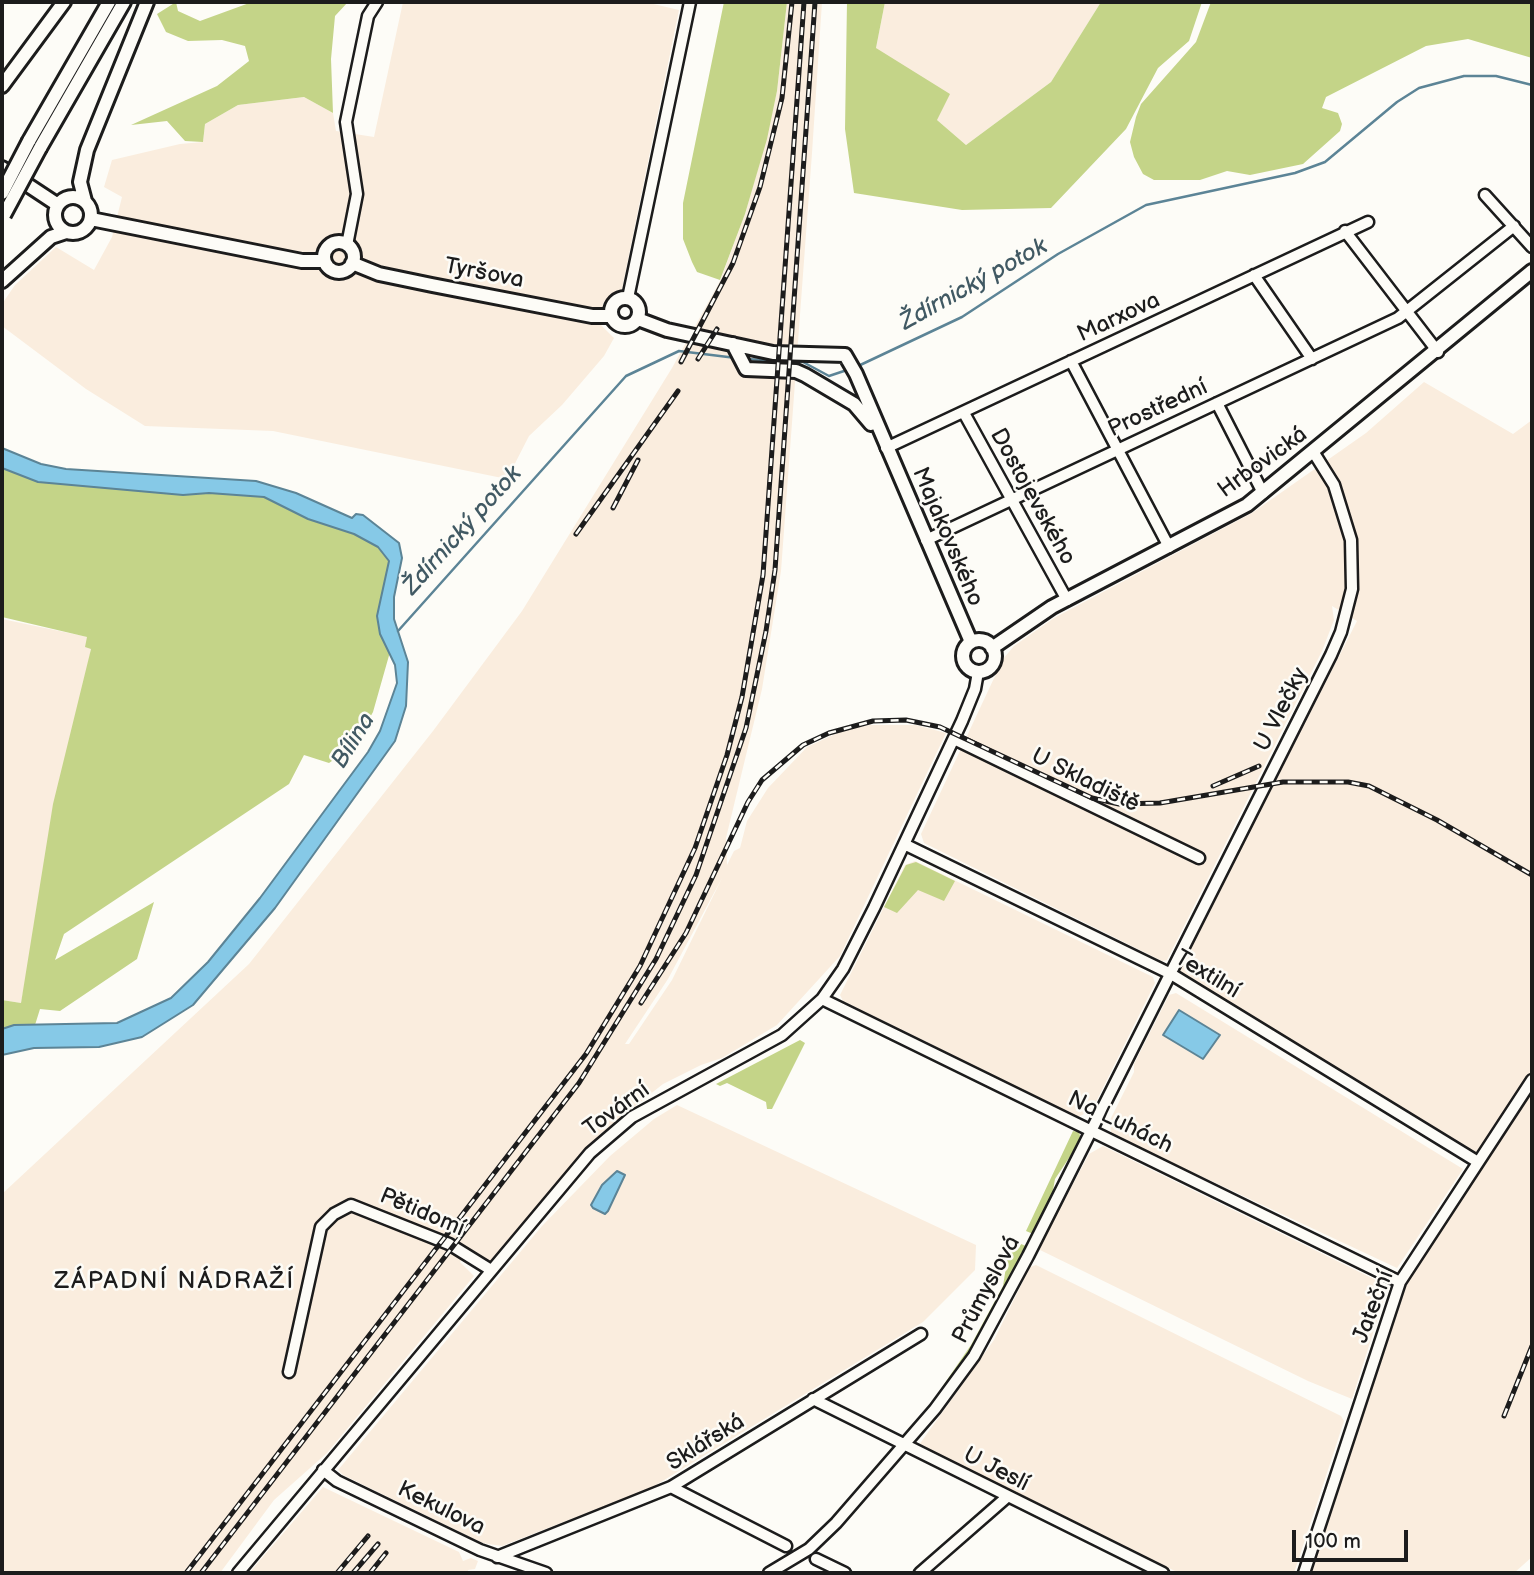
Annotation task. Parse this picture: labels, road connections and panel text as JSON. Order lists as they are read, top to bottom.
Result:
{
  "streets": {
    "main road": ["Tyršova", "Hrbovická", "Majakovského"],
    "street": [
      "Marxova",
      "Prostřední",
      "Dostojevského",
      "U Vlečky",
      "U Skladiště",
      "Textilní",
      "Tovární",
      "Na Luhách",
      "Pětidomí",
      "Průmyslová",
      "Jateční",
      "Sklářská",
      "U Jeslí",
      "Kekulova"
    ]
  },
  "crossings": [
    ["Tyršova", "Majakovského"],
    ["Marxova", "Dostojevského"],
    ["Marxova", "Majakovského"],
    ["Prostřední", "Dostojevského"],
    ["Prostřední", "Majakovského"],
    ["Hrbovická", "Dostojevského"],
    ["Hrbovická", "Majakovského"],
    ["Hrbovická", "U Vlečky"],
    ["Hrbovická", "Tovární"],
    ["Majakovského", "Tovární"],
    ["U Vlečky", "Textilní"],
    ["U Vlečky", "Průmyslová"],
    ["U Skladiště", "Tovární"],
    ["Textilní", "Tovární"],
    ["Textilní", "Průmyslová"],
    ["Textilní", "Jateční"],
    ["Tovární", "Na Luhách"],
    ["Tovární", "Pětidomí"],
    ["Tovární", "Kekulova"],
    ["Na Luhách", "Průmyslová"],
    ["Na Luhách", "Jateční"],
    ["Průmyslová", "U Jeslí"],
    ["Sklářská", "U Jeslí"],
    ["Sklářská", "Kekulova"]
  ],
  "districts": ["ZÁPADNÍ NÁDRAŽÍ"],
  "water": ["Ždírnický potok", "Bílina"],
  "scale_bar": "100 m"
}
